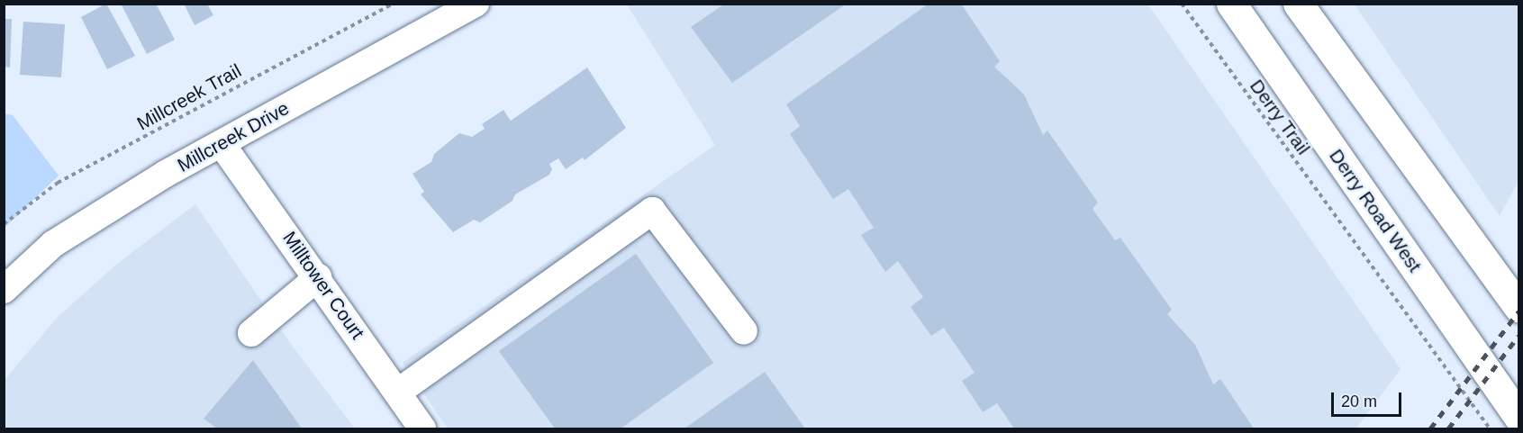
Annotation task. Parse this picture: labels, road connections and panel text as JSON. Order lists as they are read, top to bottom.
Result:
{
  "streets": {
    "main road": ["Derry Road West"],
    "street": ["Millcreek Drive", "Milltower Court"],
    "path": ["Millcreek Trail", "Derry Trail"]
  },
  "crossings": [
    ["Millcreek Drive", "Milltower Court"]
  ],
  "scale_bar": "20 m"
}
